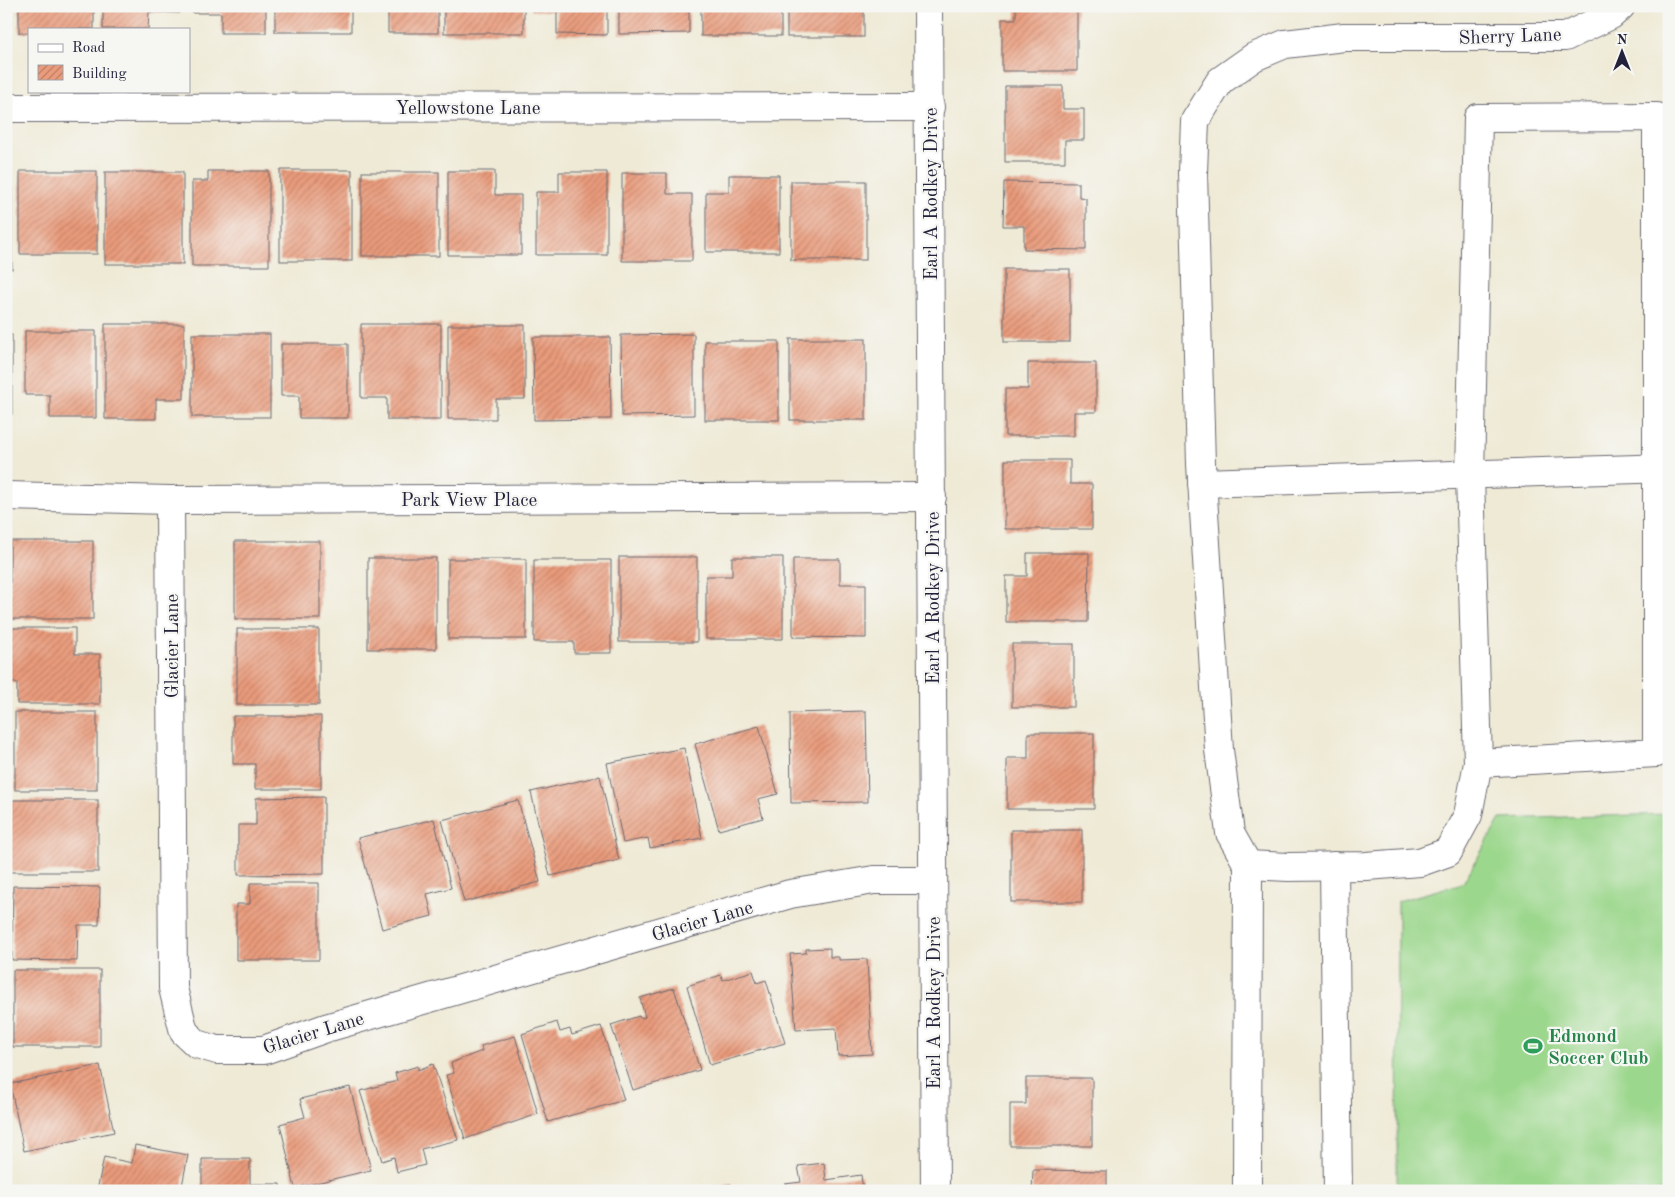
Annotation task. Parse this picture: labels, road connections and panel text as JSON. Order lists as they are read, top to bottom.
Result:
{
  "streets": {
    "street": [
      "Sherry Lane",
      "Yellowstone Lane",
      "Earl A Rodkey Drive",
      "Park View Place",
      "Glacier Lane"
    ]
  },
  "crossings": [
    ["Yellowstone Lane", "Earl A Rodkey Drive"],
    ["Earl A Rodkey Drive", "Park View Place"],
    ["Earl A Rodkey Drive", "Glacier Lane"],
    ["Park View Place", "Glacier Lane"]
  ],
  "places": {
    "sports": ["Edmond Soccer Club"]
  },
  "legend": ["Road", "Building"],
  "north": "top"
}
